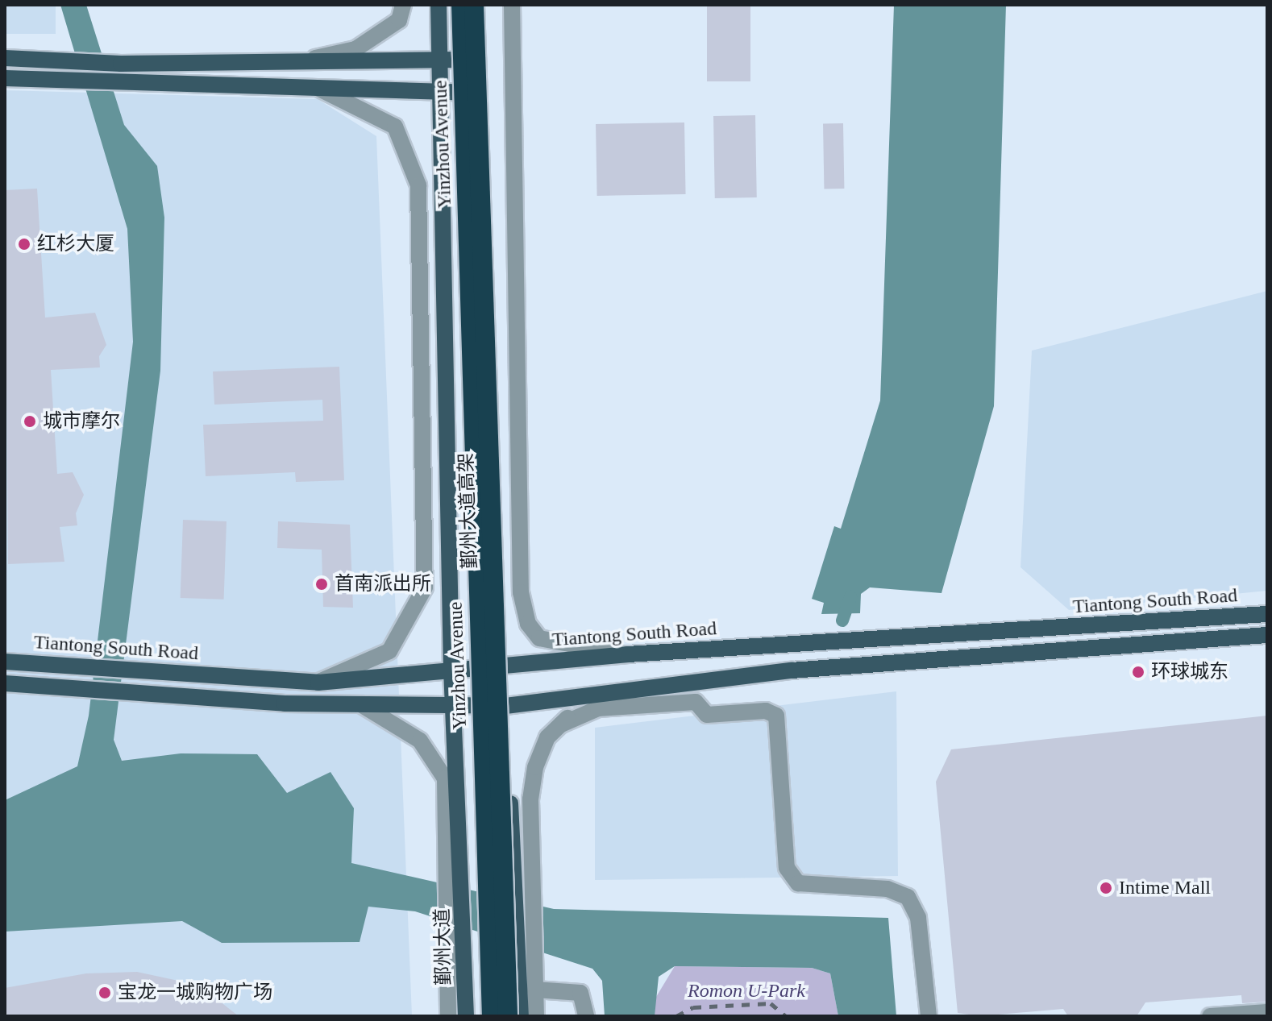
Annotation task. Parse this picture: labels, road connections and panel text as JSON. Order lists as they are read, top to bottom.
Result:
{
  "streets": {
    "highway": ["Yinzhou Avenue", "鄞州大道高架"],
    "main road": ["Tiantong South Road", "鄞州大道"]
  },
  "crossings": [
    ["Yinzhou Avenue", "Tiantong South Road"],
    ["Yinzhou Avenue", "鄞州大道"]
  ],
  "parks": ["Romon U-Park"],
  "places": [
    "红杉大厦",
    "城市摩尔",
    "首南派出所",
    "环球城东",
    "Intime Mall",
    "宝龙一城购物广场"
  ]
}
